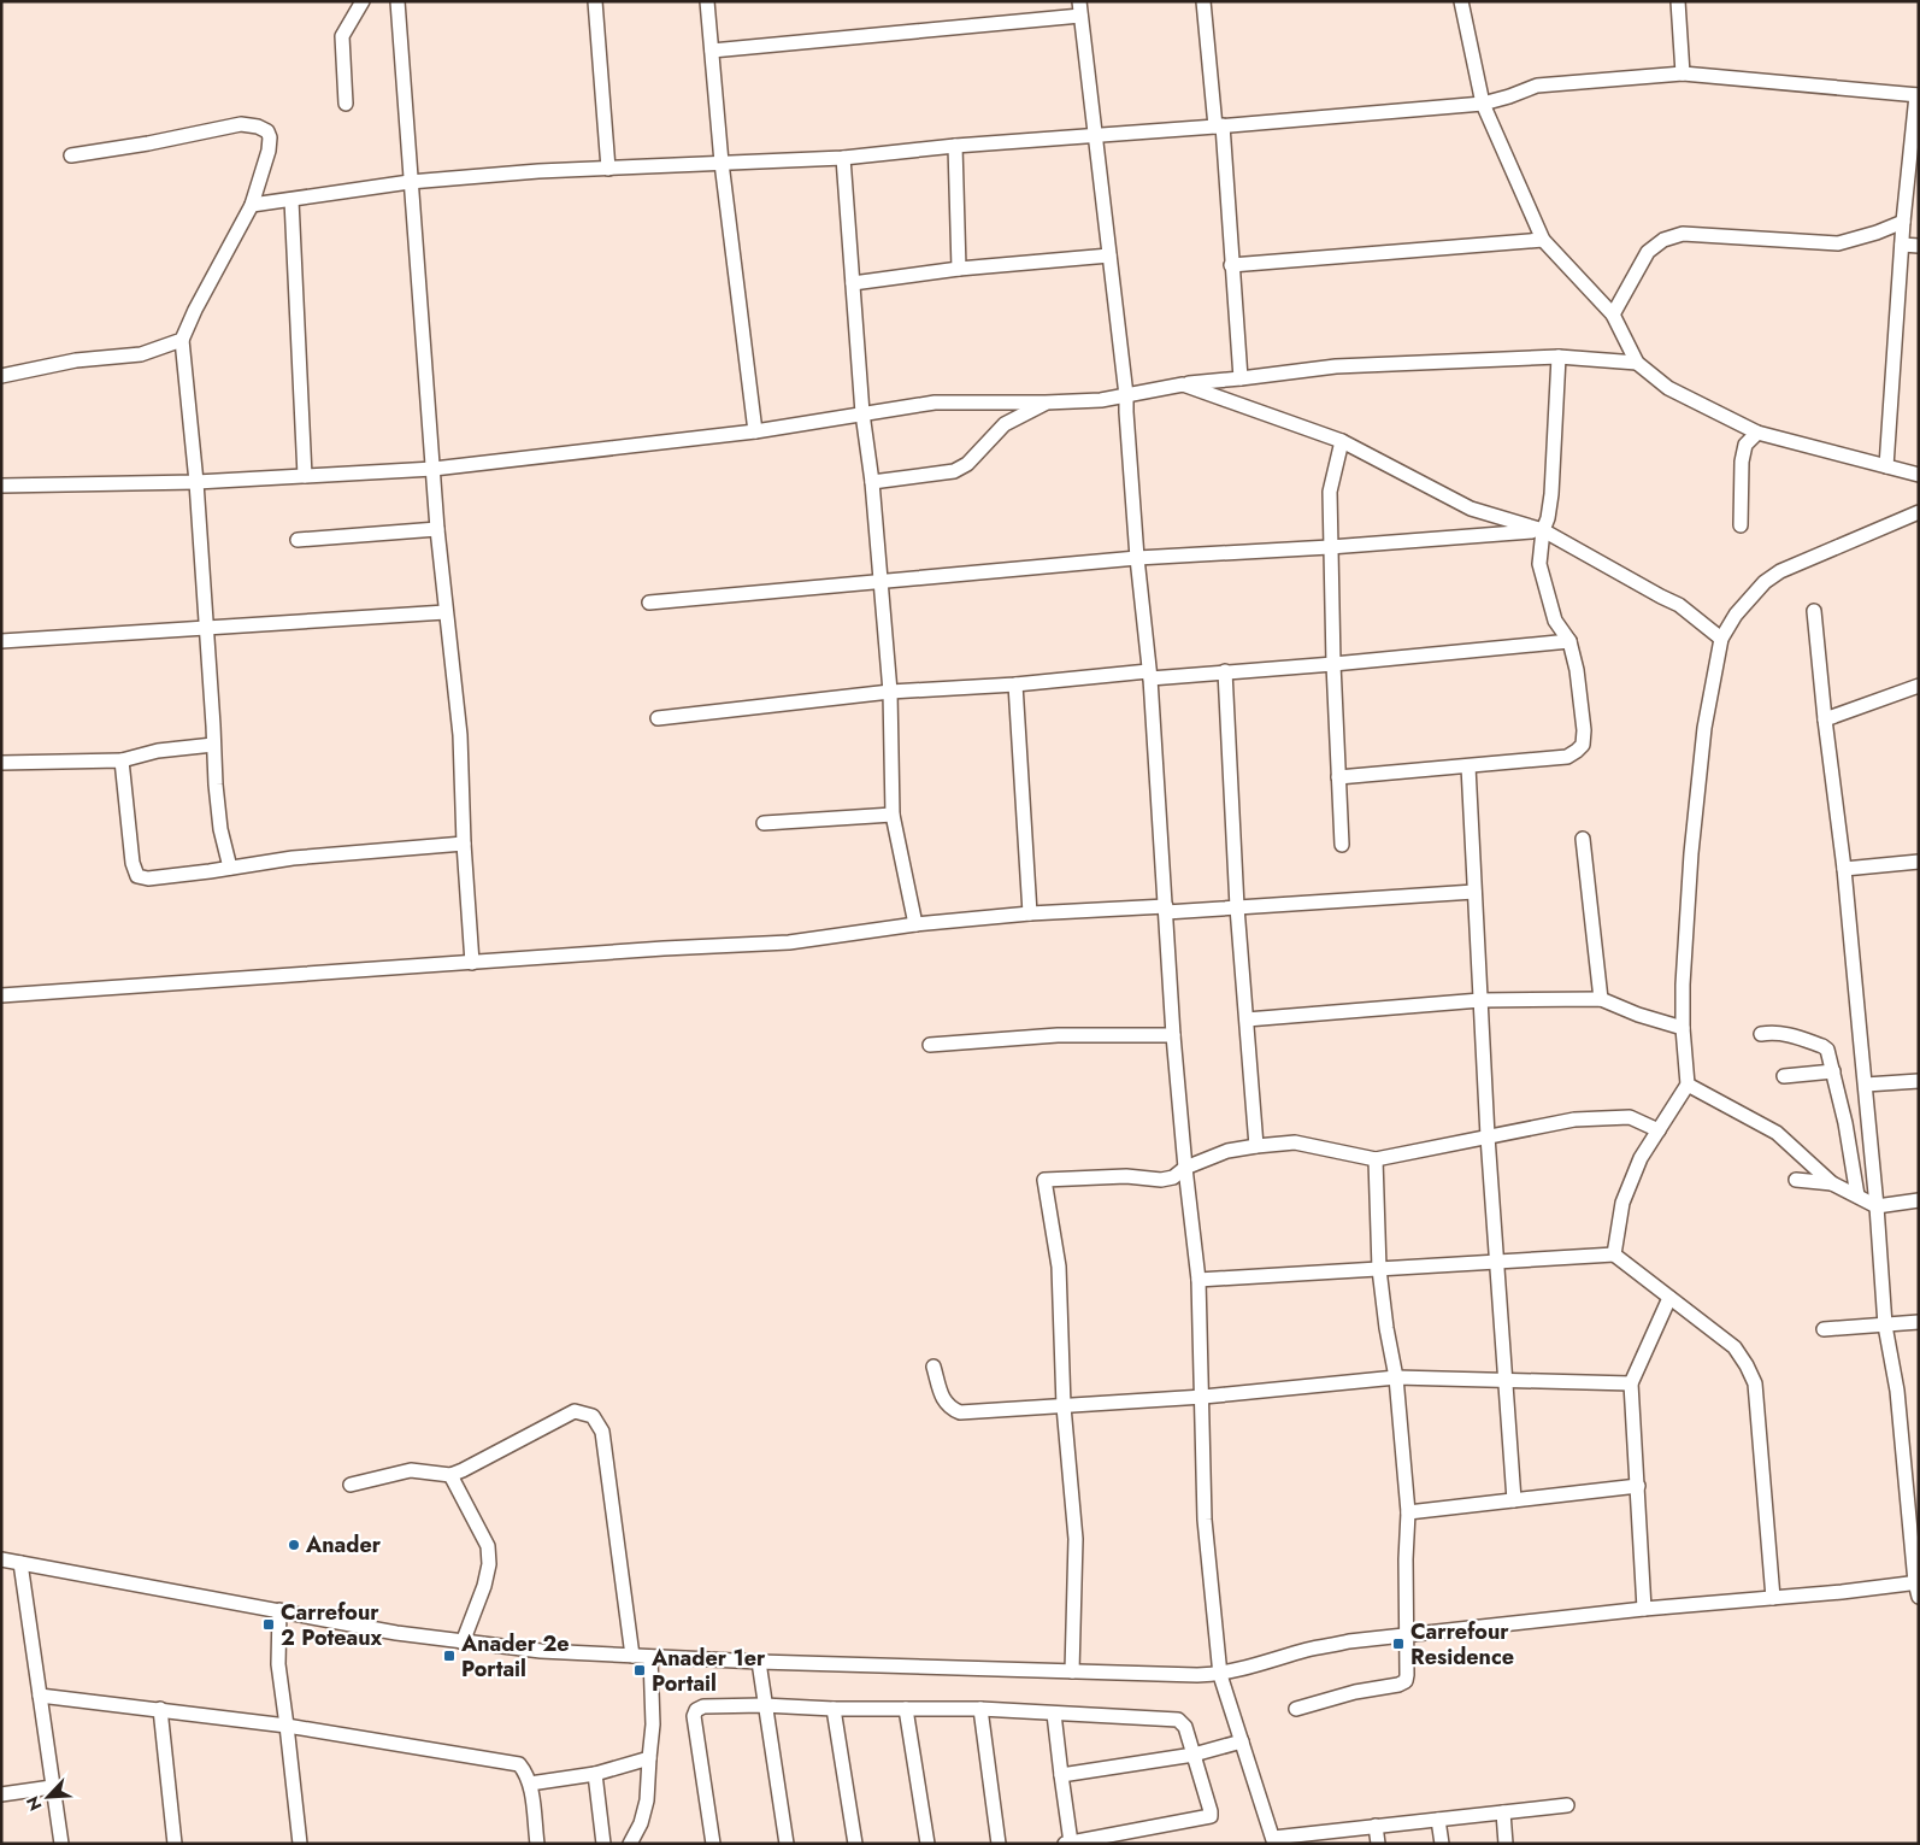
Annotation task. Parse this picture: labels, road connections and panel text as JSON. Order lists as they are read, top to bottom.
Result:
{
  "places": {
    "other": ["Anader"],
    "transit": [
      "Carrefour 2 Poteaux",
      "Carrefour Residence",
      "Anader 2e Portail",
      "Anader 1er Portail"
    ]
  },
  "north": "bottom left"
}
